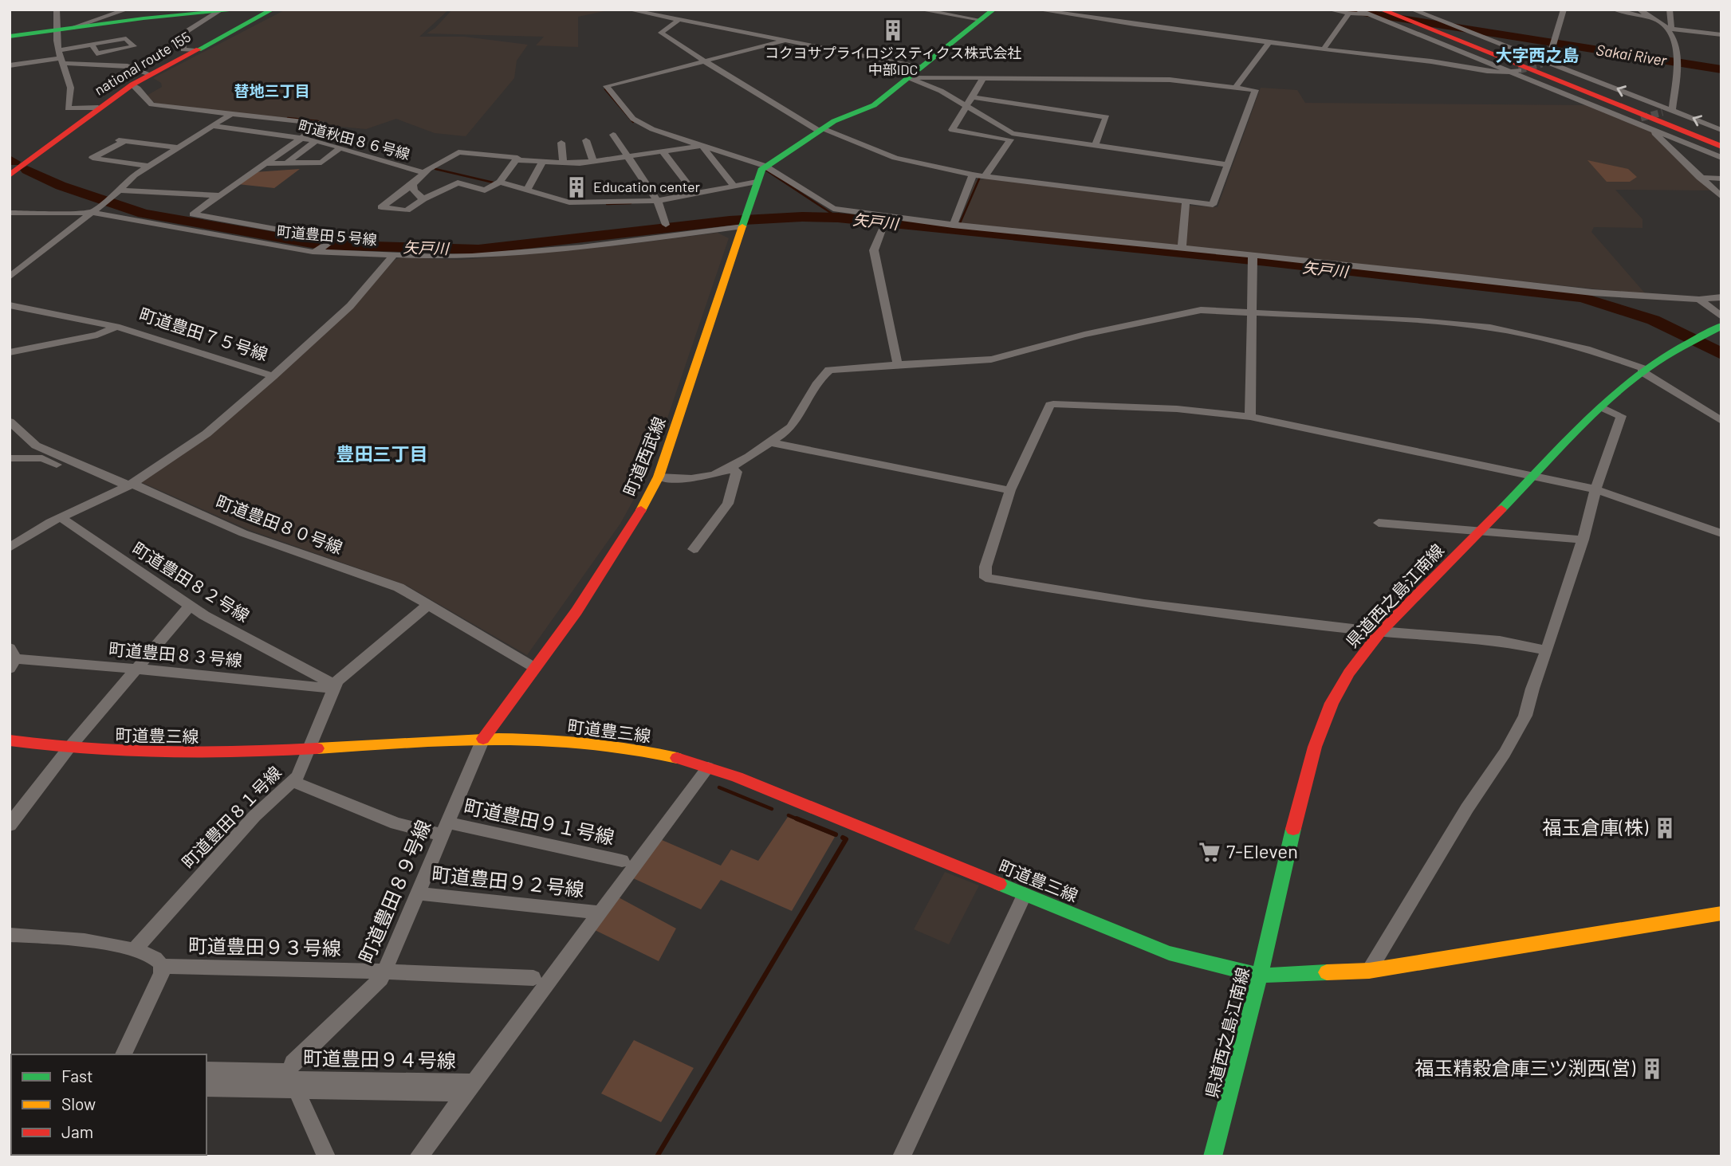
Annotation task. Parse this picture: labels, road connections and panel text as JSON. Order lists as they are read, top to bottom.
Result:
{
  "streets": {
    "main road": [
      "national route 155",
      "町道西武線",
      "県道西之島江南線",
      "町道豊三線"
    ],
    "street": [
      "町道秋田８６号線",
      "町道豊田５号線",
      "町道豊田７５号線",
      "町道豊田８０号線",
      "町道豊田８２号線",
      "町道豊田８３号線",
      "町道豊田８１号線",
      "町道豊田９１号線",
      "町道豊田９２号線",
      "町道豊田８９号線",
      "町道豊田９３号線"
    ]
  },
  "crossings": [
    ["町道豊田５号線", "町道西武線"],
    ["町道豊田７５号線", "町道豊田８０号線"],
    ["町道豊田７５号線", "町道豊田８２号線"],
    ["町道西武線", "町道豊田８０号線"],
    ["町道西武線", "町道豊三線"],
    ["町道西武線", "町道豊田８９号線"],
    ["町道豊田８０号線", "町道豊田８１号線"],
    ["町道豊田８２号線", "町道豊田８３号線"],
    ["町道豊田８２号線", "町道豊田８１号線"],
    ["県道西之島江南線", "町道豊三線"],
    ["町道豊田８３号線", "町道豊田８１号線"],
    ["町道豊三線", "町道豊田８１号線"],
    ["町道豊三線", "町道豊田８９号線"],
    ["町道豊田８１号線", "町道豊田９１号線"],
    ["町道豊田９１号線", "町道豊田８９号線"],
    ["町道豊田９２号線", "町道豊田８９号線"],
    ["町道豊田８９号線", "町道豊田９３号線"]
  ],
  "districts": ["大字西之島", "替地三丁目", "豊田三丁目"],
  "water": ["Sakai River", "矢戸川"],
  "places": {
    "building": [
      "コクヨサプライロジスティクス株式会社 中部IDC",
      "Education center",
      "福玉倉庫(株)",
      "福玉精穀倉庫三ツ渕西(営)"
    ],
    "supermarket": ["7-Eleven"]
  },
  "legend": ["Fast", "Slow", "Jam"]
}
